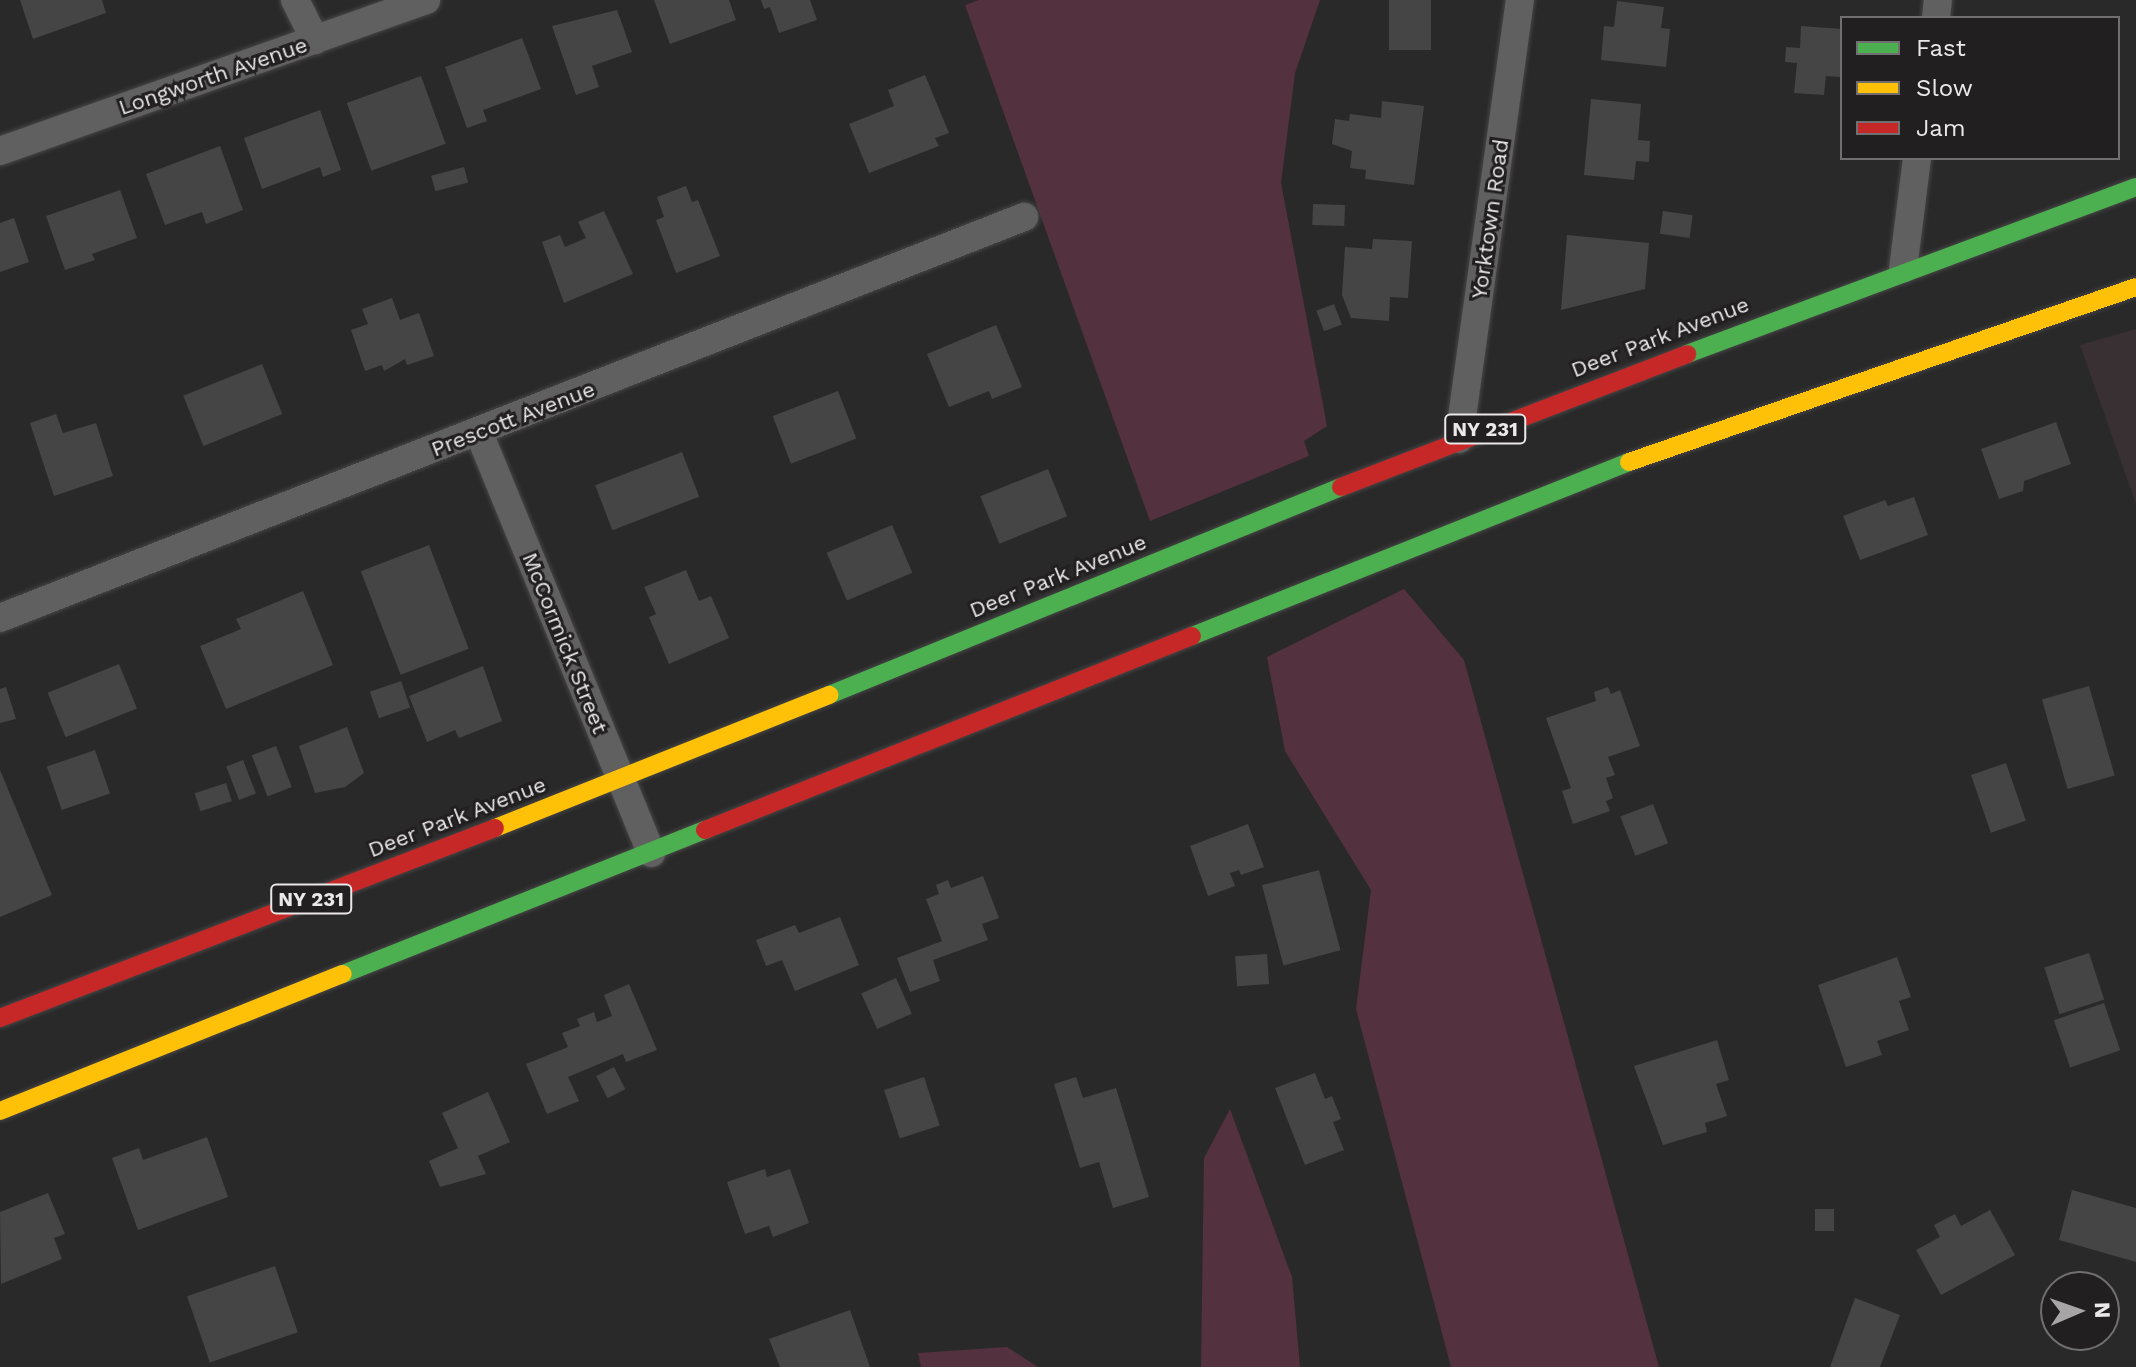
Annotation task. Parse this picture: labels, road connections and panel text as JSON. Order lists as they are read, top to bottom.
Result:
{
  "streets": {
    "main road": ["Deer Park Avenue", "NY 231"],
    "street": [
      "Longworth Avenue",
      "Yorktown Road",
      "Prescott Avenue",
      "McCormick Street"
    ]
  },
  "crossings": [
    ["Yorktown Road", "Deer Park Avenue"],
    ["Deer Park Avenue", "McCormick Street"],
    ["Prescott Avenue", "McCormick Street"]
  ],
  "legend": ["Fast", "Slow", "Jam"],
  "north": "right"
}
